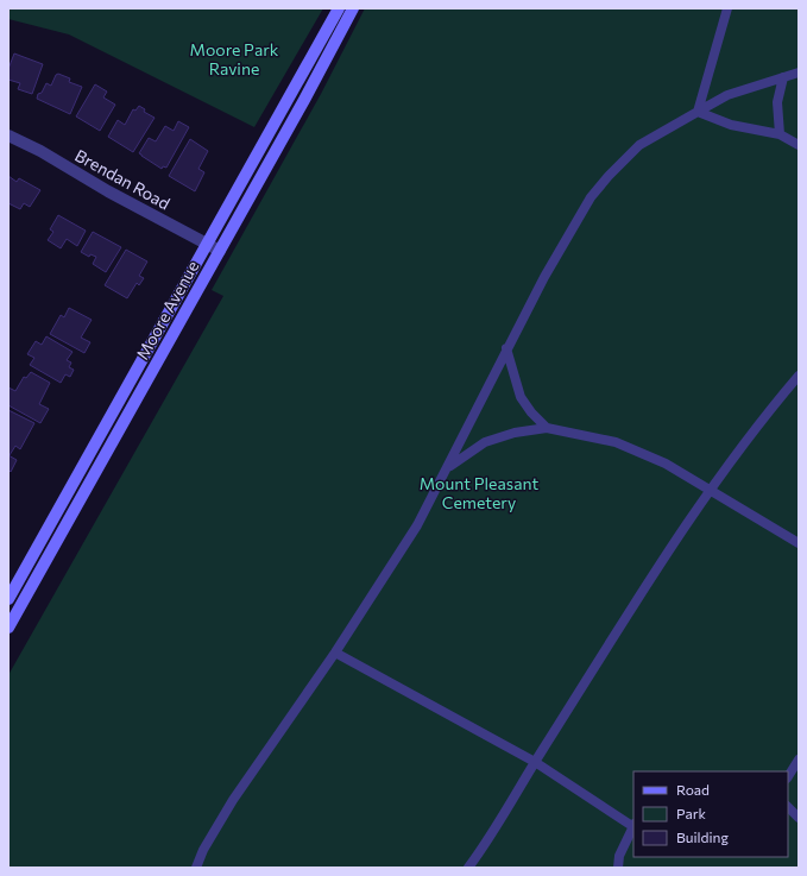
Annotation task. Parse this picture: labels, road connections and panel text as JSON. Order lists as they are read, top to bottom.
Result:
{
  "streets": {
    "street": ["Brendan Road", "Moore Avenue"]
  },
  "crossings": [
    ["Brendan Road", "Moore Avenue"]
  ],
  "parks": ["Moore Park Ravine", "Mount Pleasant Cemetery"],
  "legend": ["Road", "Park", "Building"]
}
